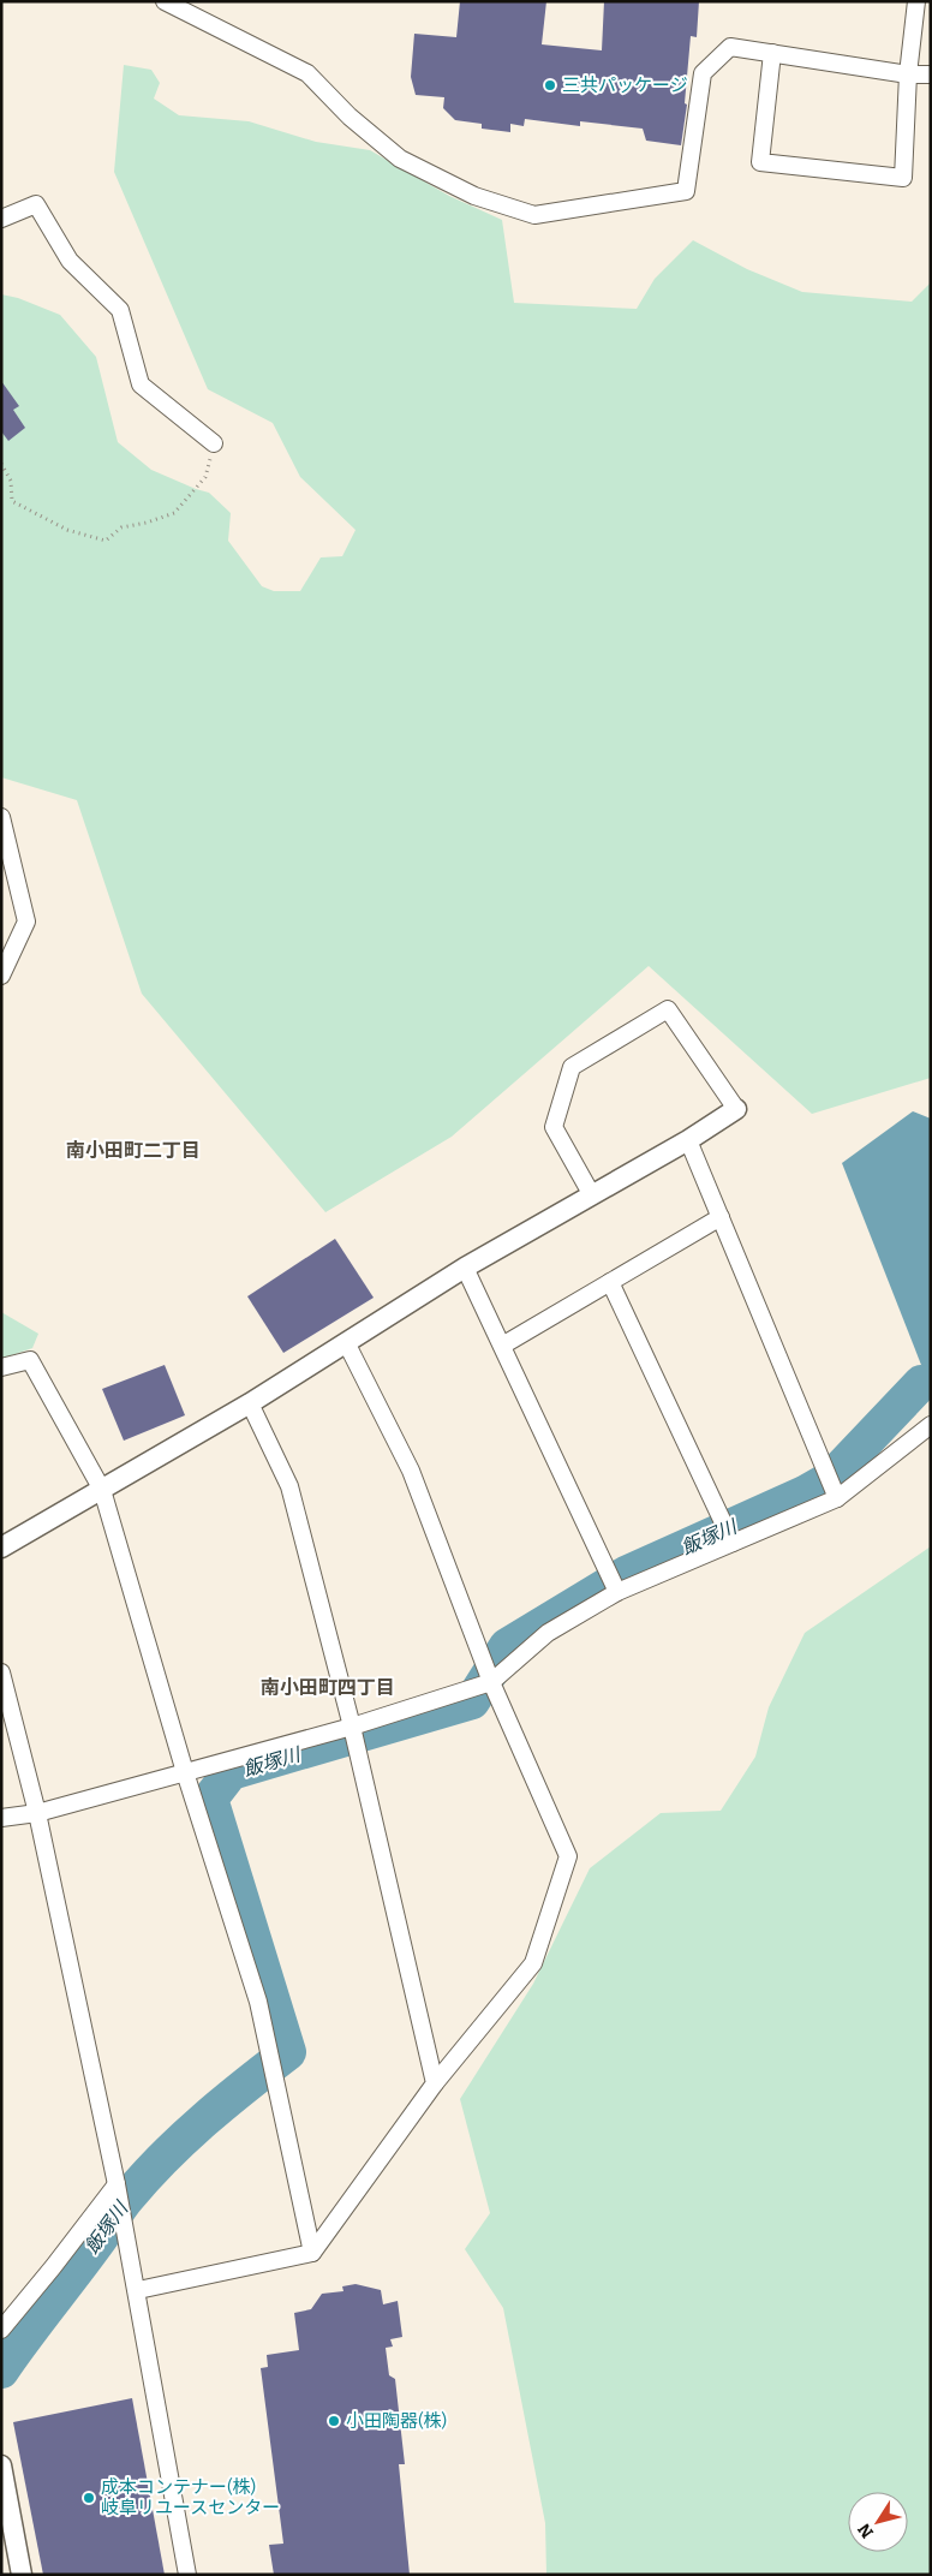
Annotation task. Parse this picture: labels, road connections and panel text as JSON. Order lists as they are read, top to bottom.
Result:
{
  "districts": ["南小田町二丁目", "南小田町四丁目"],
  "water": ["飯塚川"],
  "places": ["三共パッケージ", "小田陶器(株)", "成本コンテナー(株) 岐阜リユースセンター"],
  "north": "bottom left"
}
